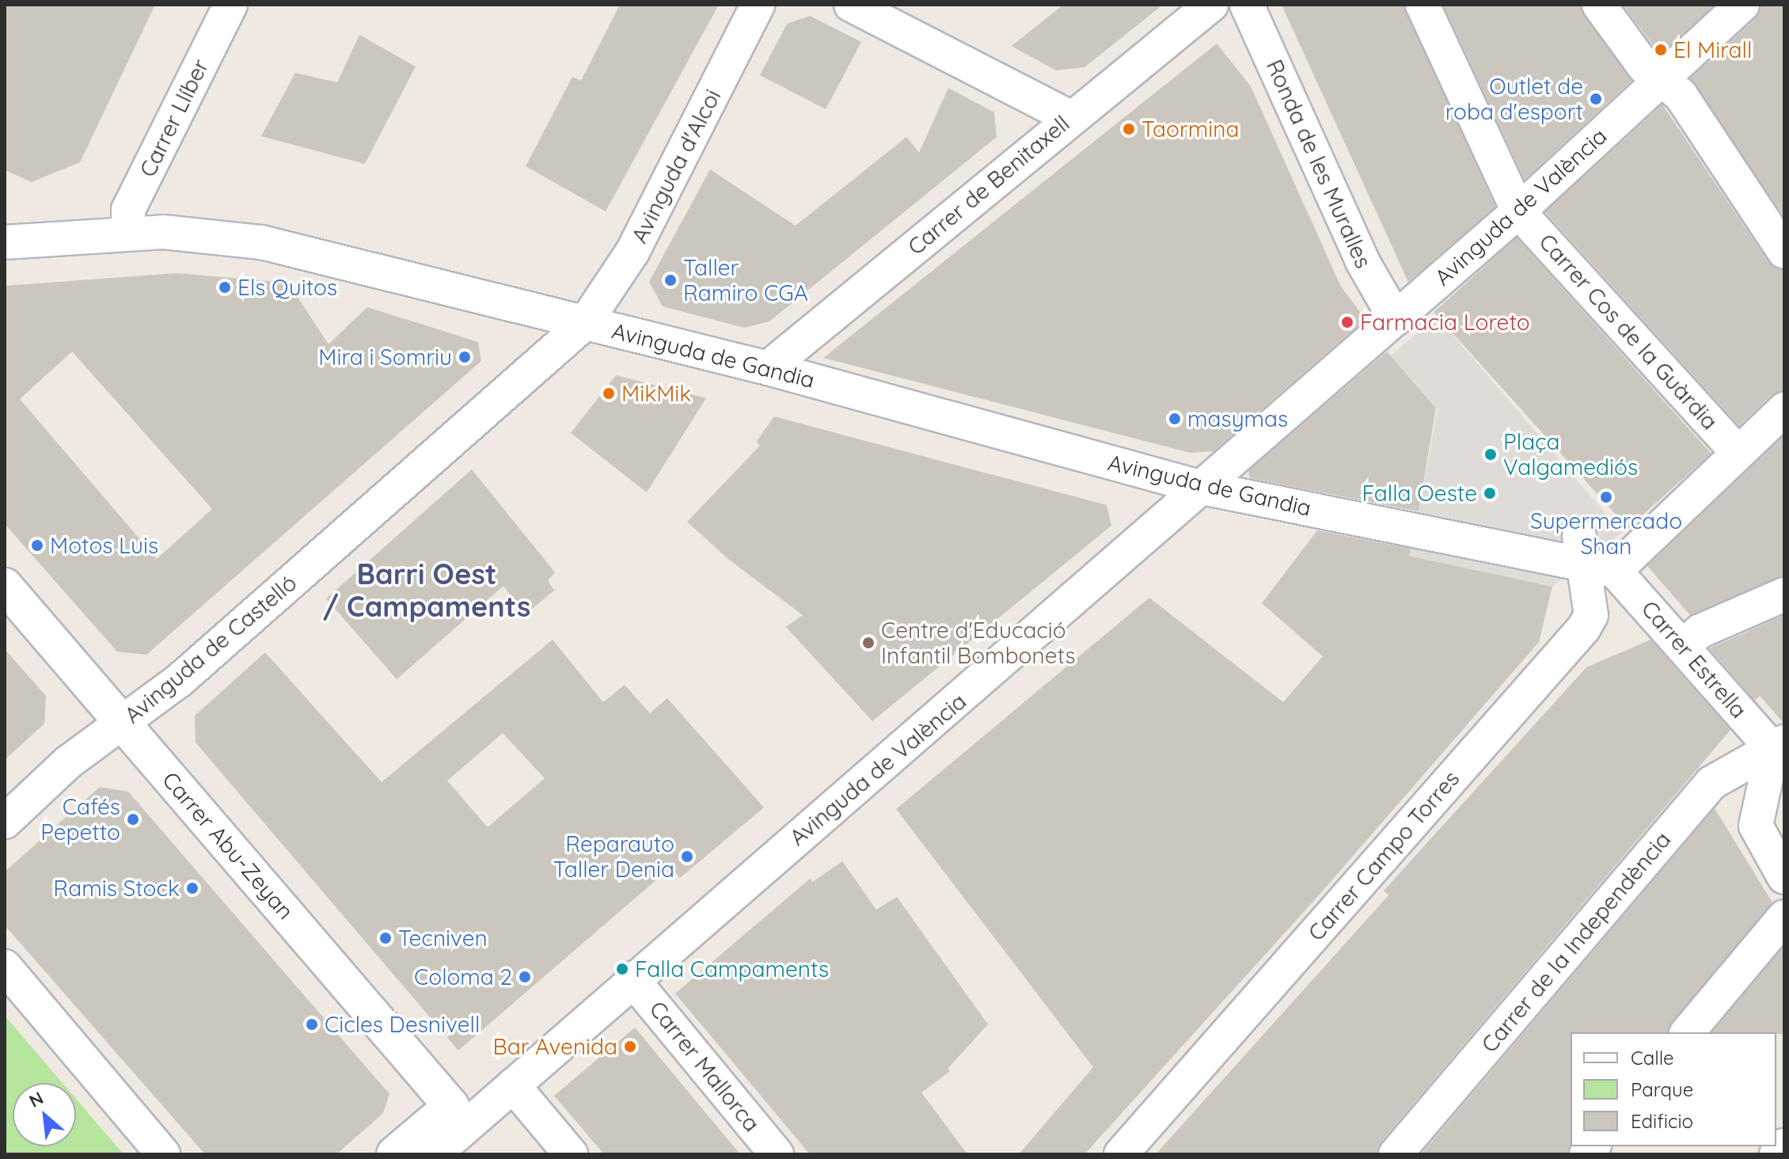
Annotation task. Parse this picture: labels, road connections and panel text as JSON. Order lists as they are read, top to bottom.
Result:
{
  "streets": {
    "main road": ["Avinguda de València", "Carrer Abu-Zeyan"],
    "street": [
      "Carrer Llíber",
      "Ronda de les Muralles",
      "Avinguda d'Alcoi",
      "Carrer de Benitaxell",
      "Carrer Cos de la Guàrdia",
      "Avinguda de Gandia",
      "Avinguda de Castelló",
      "Carrer Estrella",
      "Carrer Campo Torres",
      "Carrer de la Independència",
      "Carrer Mallorca"
    ]
  },
  "crossings": [
    ["Carrer Llíber", "Avinguda de Gandia"],
    ["Ronda de les Muralles", "Avinguda de València"],
    ["Avinguda d'Alcoi", "Avinguda de Gandia"],
    ["Avinguda d'Alcoi", "Avinguda de Castelló"],
    ["Carrer de Benitaxell", "Avinguda de Gandia"],
    ["Avinguda de València", "Carrer Cos de la Guàrdia"],
    ["Avinguda de València", "Avinguda de Gandia"],
    ["Avinguda de València", "Carrer Abu-Zeyan"],
    ["Avinguda de València", "Carrer Mallorca"],
    ["Avinguda de Gandia", "Avinguda de Castelló"],
    ["Avinguda de Gandia", "Carrer Campo Torres"],
    ["Avinguda de Castelló", "Carrer Abu-Zeyan"],
    ["Carrer Estrella", "Carrer de la Independència"]
  ],
  "districts": ["Barri Oest / Campaments"],
  "places": [
    "El Mirall",
    "Outlet de roba d'esport",
    "Taormina",
    "Taller Ramiro CGA",
    "Els Quitos",
    "Farmacia Loreto",
    "Mira i Somriu",
    "MikMik",
    "masymas",
    "Plaça Valgamediós",
    "Falla Oeste",
    "Supermercado Shan",
    "Motos Luis",
    "Centre d'Educació Infantil Bombonets",
    "Cafés Pepetto",
    "Reparauto Taller Denia",
    "Ramis Stock",
    "Tecniven",
    "Falla Campaments",
    "Coloma 2",
    "Cicles Desnivell",
    "Bar Avenida"
  ],
  "legend": ["Calle", "Parque", "Edificio"],
  "north": "top left"
}
